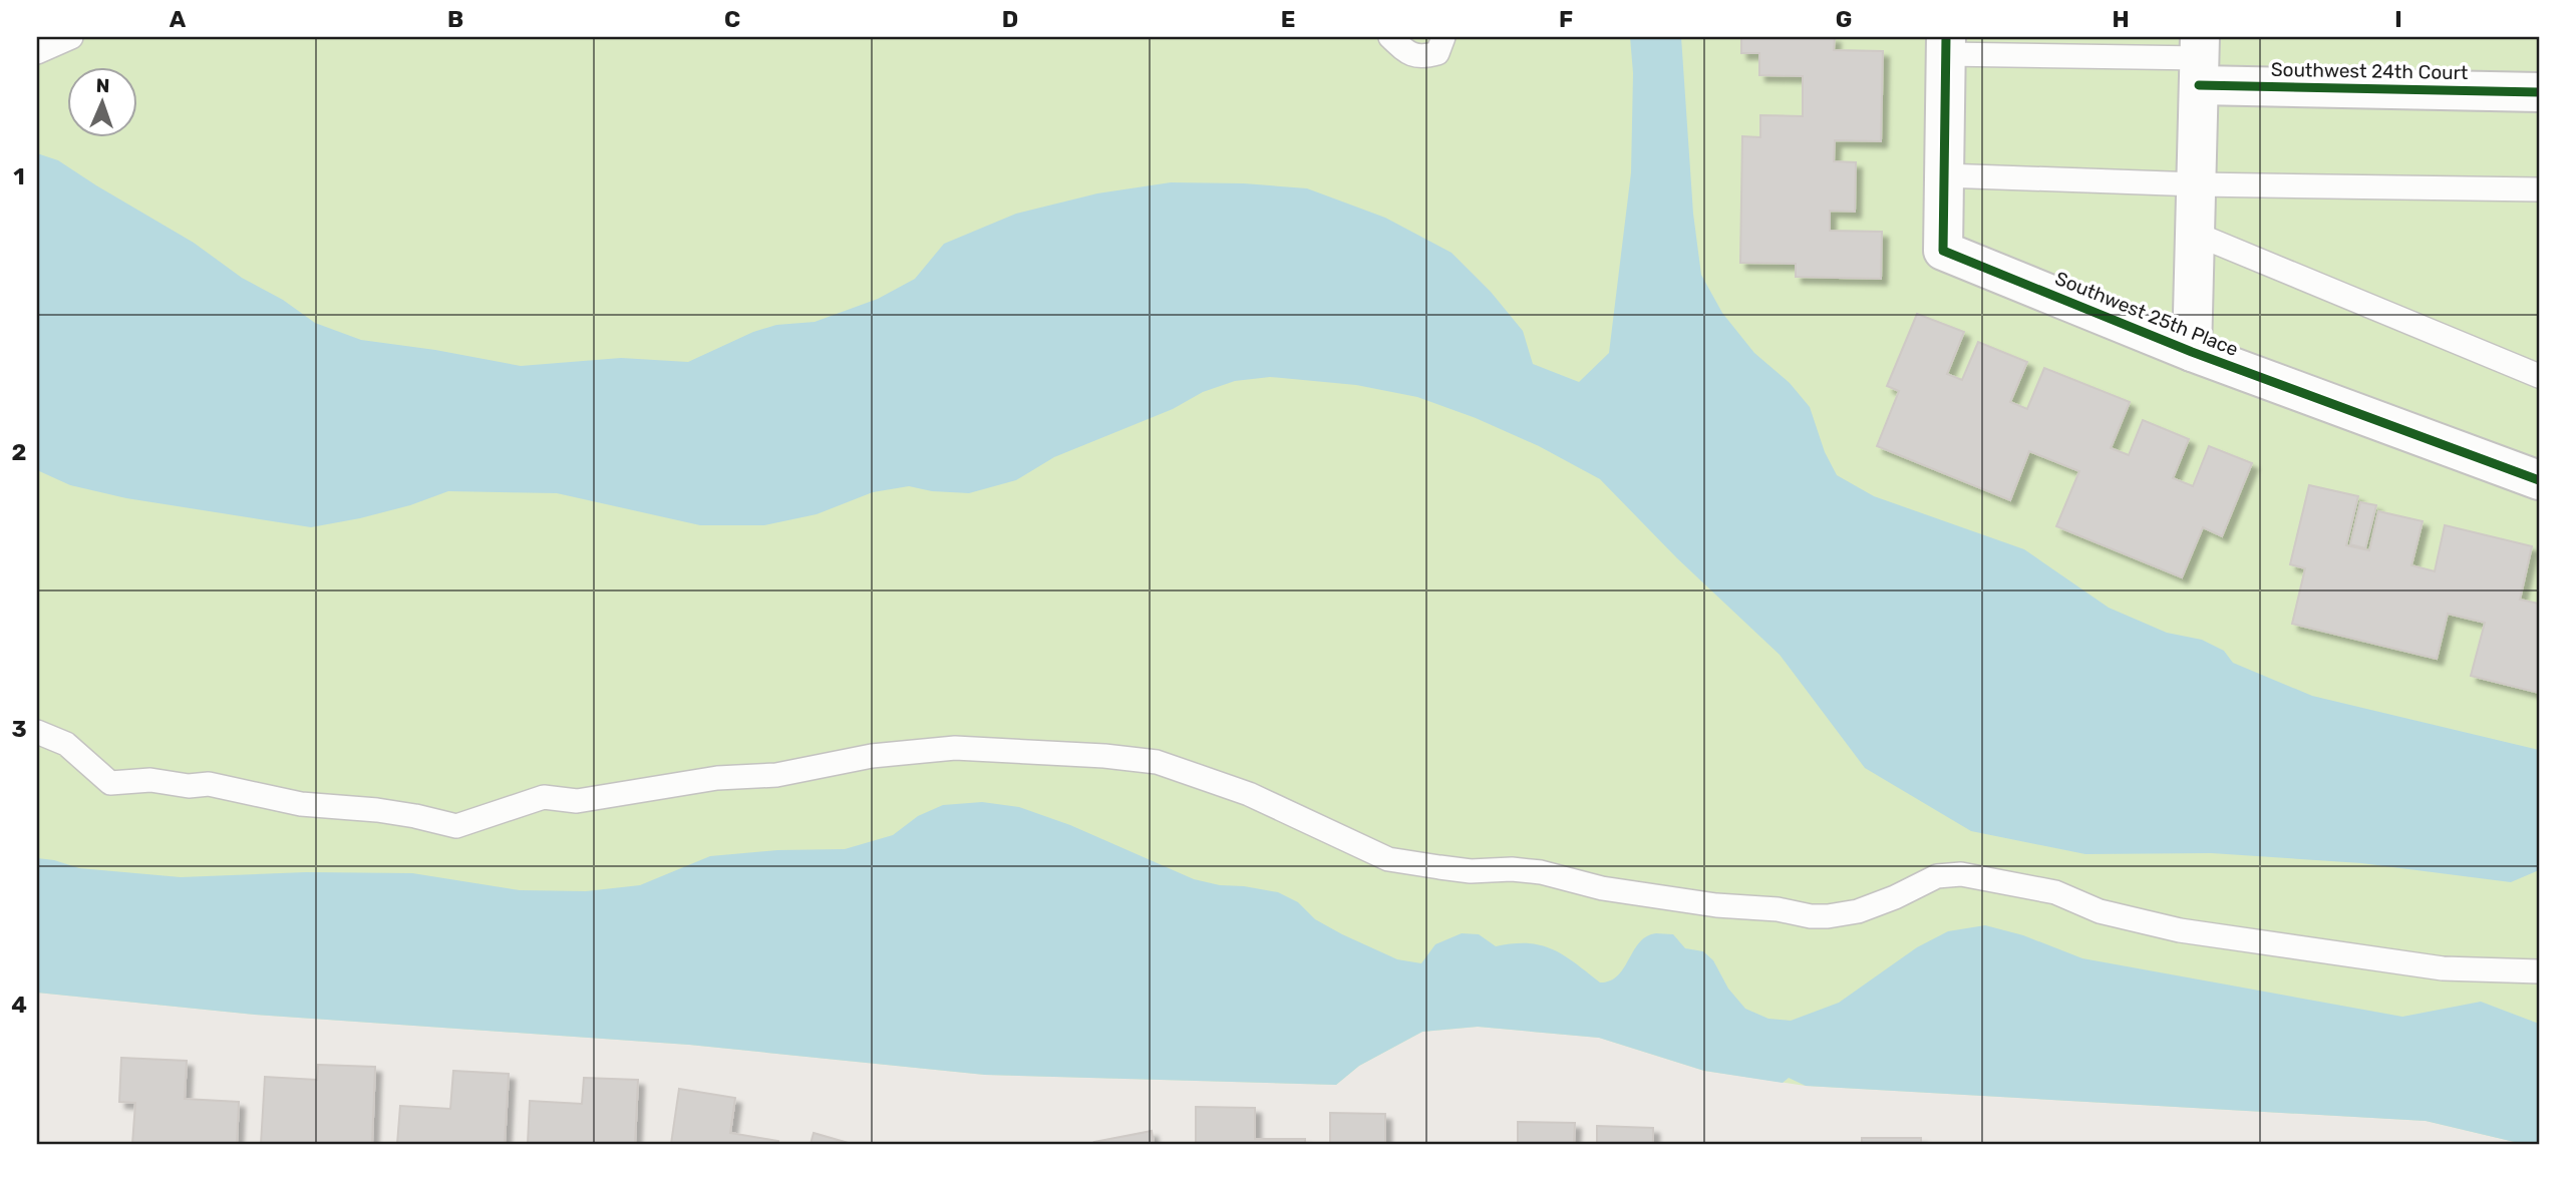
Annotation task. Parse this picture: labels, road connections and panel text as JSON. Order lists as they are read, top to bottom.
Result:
{
  "streets": {
    "street": ["Southwest 24th Court", "Southwest 25th Place"]
  },
  "north": "top",
  "grid": {
    "columns": [
      "A",
      "B",
      "C",
      "D",
      "E",
      "F",
      "G",
      "H",
      "I"
    ],
    "rows": [
      "1",
      "2",
      "3",
      "4"
    ]
  }
}
